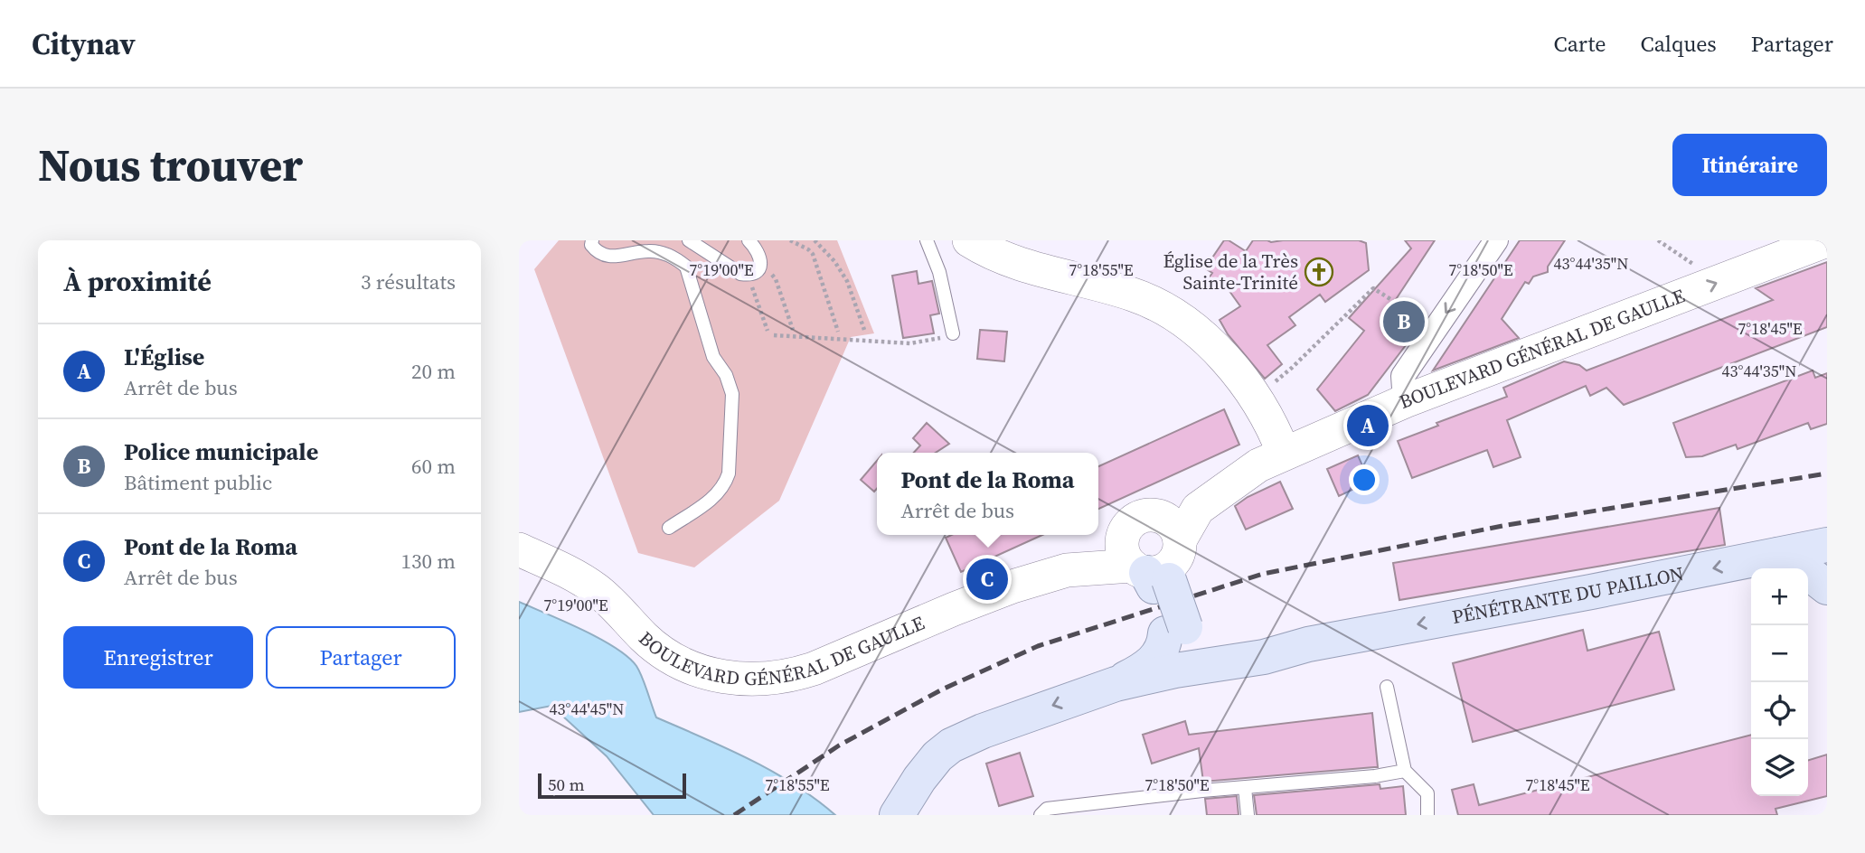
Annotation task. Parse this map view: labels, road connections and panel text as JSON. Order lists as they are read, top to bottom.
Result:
{
  "streets": {
    "main road": ["PÉNÉTRANTE DU PAILLON"],
    "street": ["BOULEVARD GÉNÉRAL DE GAULLE"]
  },
  "one_way": ["PÉNÉTRANTE DU PAILLON"],
  "places": {
    "church": ["Église de la Très Sainte-Trinité"]
  },
  "scale_bar": "50 m",
  "page": {
    "header": "Citynav",
    "nav": ["Carte", "Calques", "Partager"],
    "buttons": [
      "Itinéraire",
      ["Enregistrer", "Partager"]
    ],
    "title": "Nous trouver",
    "heading": ["À proximité", "3 résultats"],
    "pins": ["B", "A", "C"],
    "list": [
      {
        "mark": "A",
        "name": "L'Église",
        "note": "Arrêt de bus",
        "value": "20 m"
      },
      {
        "mark": "B",
        "name": "Police municipale",
        "note": "Bâtiment public",
        "value": "60 m"
      },
      {
        "mark": "C",
        "name": "Pont de la Roma",
        "note": "Arrêt de bus",
        "value": "130 m"
      }
    ],
    "popup": ["Pont de la Roma", "Arrêt de bus"],
    "map_buttons": ["+", "−"],
    "scale": "50 m"
  },
  "coordinates": [
    "43°44'35\"N",
    "7°19'00\"E",
    "7°18'55\"E",
    "7°18'50\"E",
    "7°18'45\"E",
    "43°44'45\"N"
  ]
}
